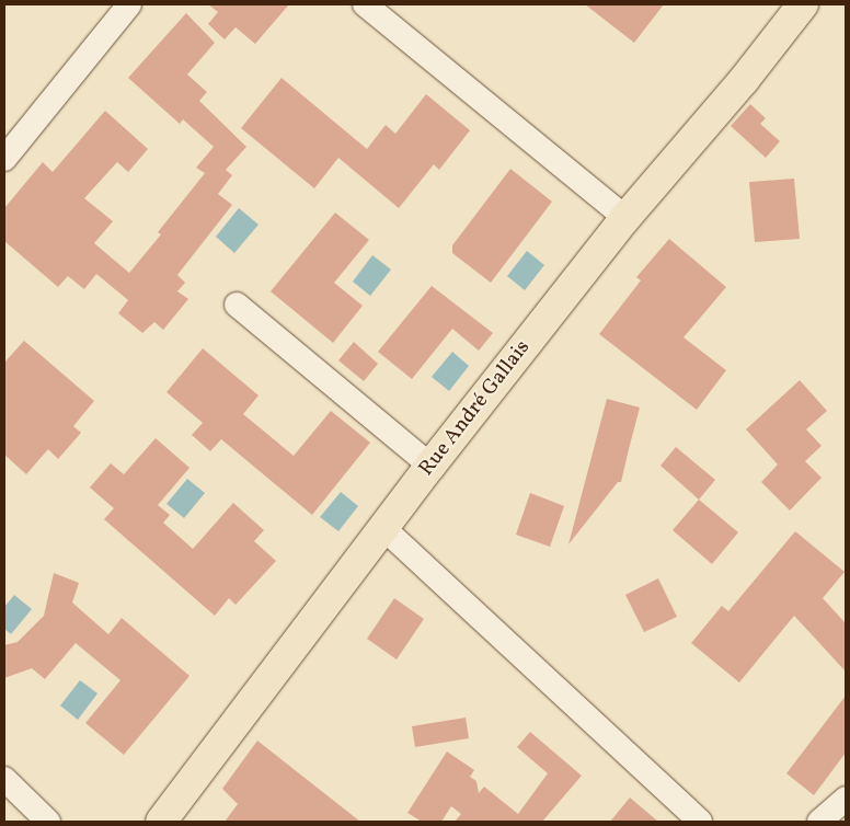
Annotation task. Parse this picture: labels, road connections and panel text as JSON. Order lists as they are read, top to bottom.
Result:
{
  "streets": {
    "main road": ["Rue André Gallais"]
  }
}
